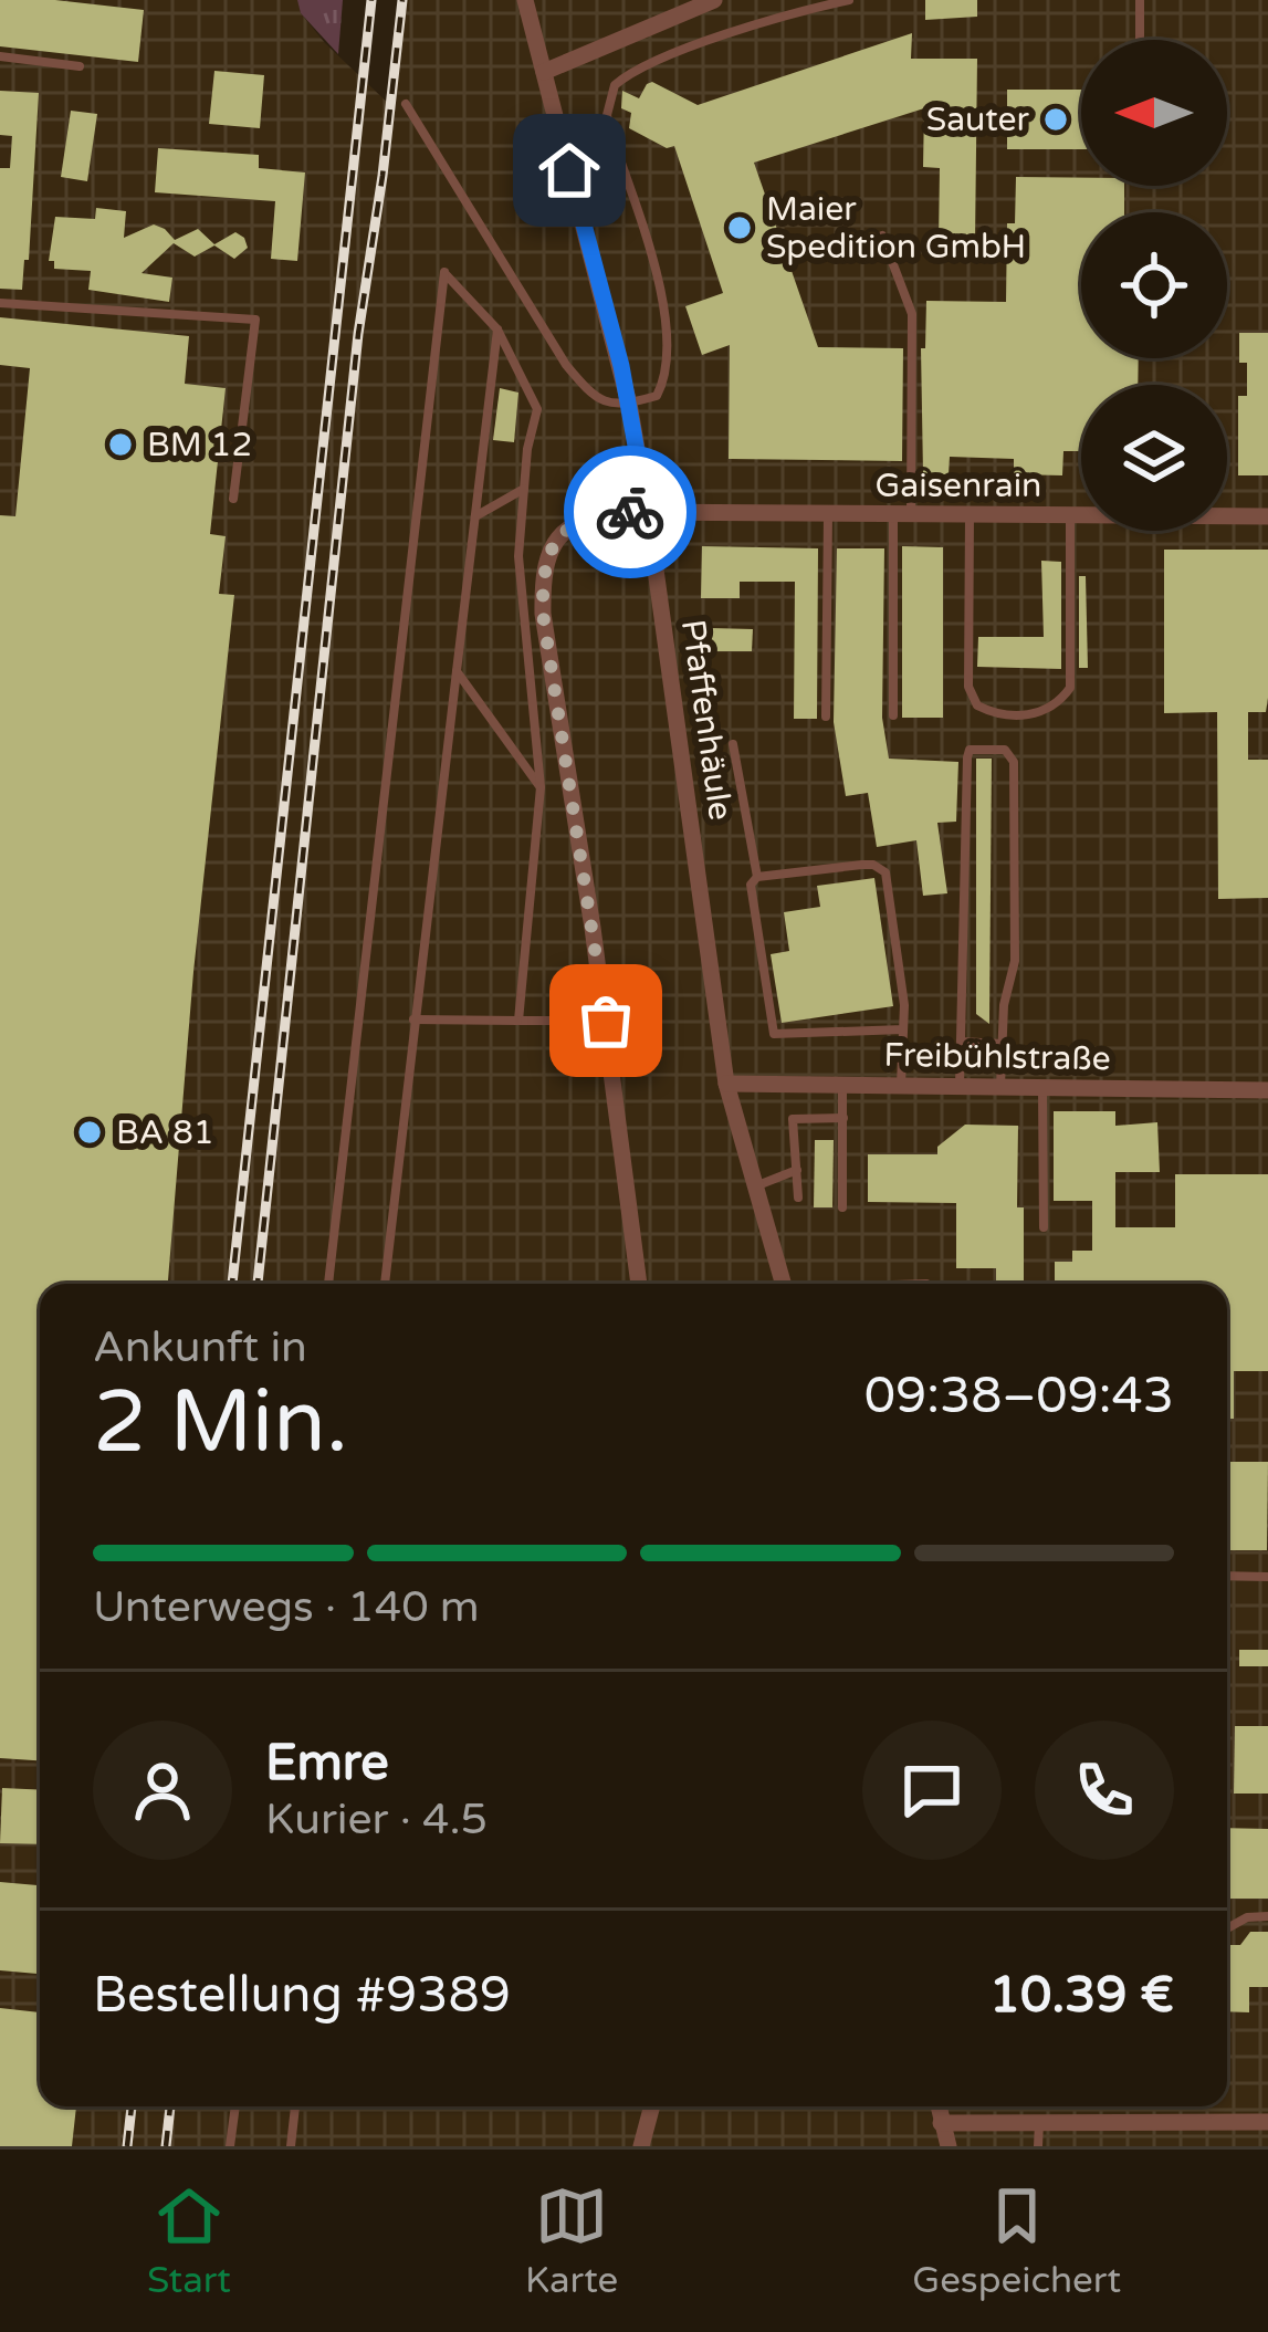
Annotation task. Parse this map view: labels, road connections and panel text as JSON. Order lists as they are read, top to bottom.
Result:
{
  "streets": {
    "street": ["Gaisenrain", "Pfaffenhäule", "Freibühlstraße"]
  },
  "crossings": [
    ["Gaisenrain", "Pfaffenhäule"],
    ["Pfaffenhäule", "Freibühlstraße"]
  ],
  "places": [
    "Sauter",
    "Maier Spedition GmbH",
    "BM 12",
    "BA 81"
  ],
  "north": "left",
  "page": {
    "heading": ["2 Min.", "Ankunft in", "09:38–09:43"],
    "panel": [
      "Emre",
      "Kurier · 4.5",
      "Bestellung #9389",
      "10.39 €"
    ],
    "bar": "Unterwegs · 140 m",
    "tabs": ["Start", "Karte", "Gespeichert"]
  }
}
